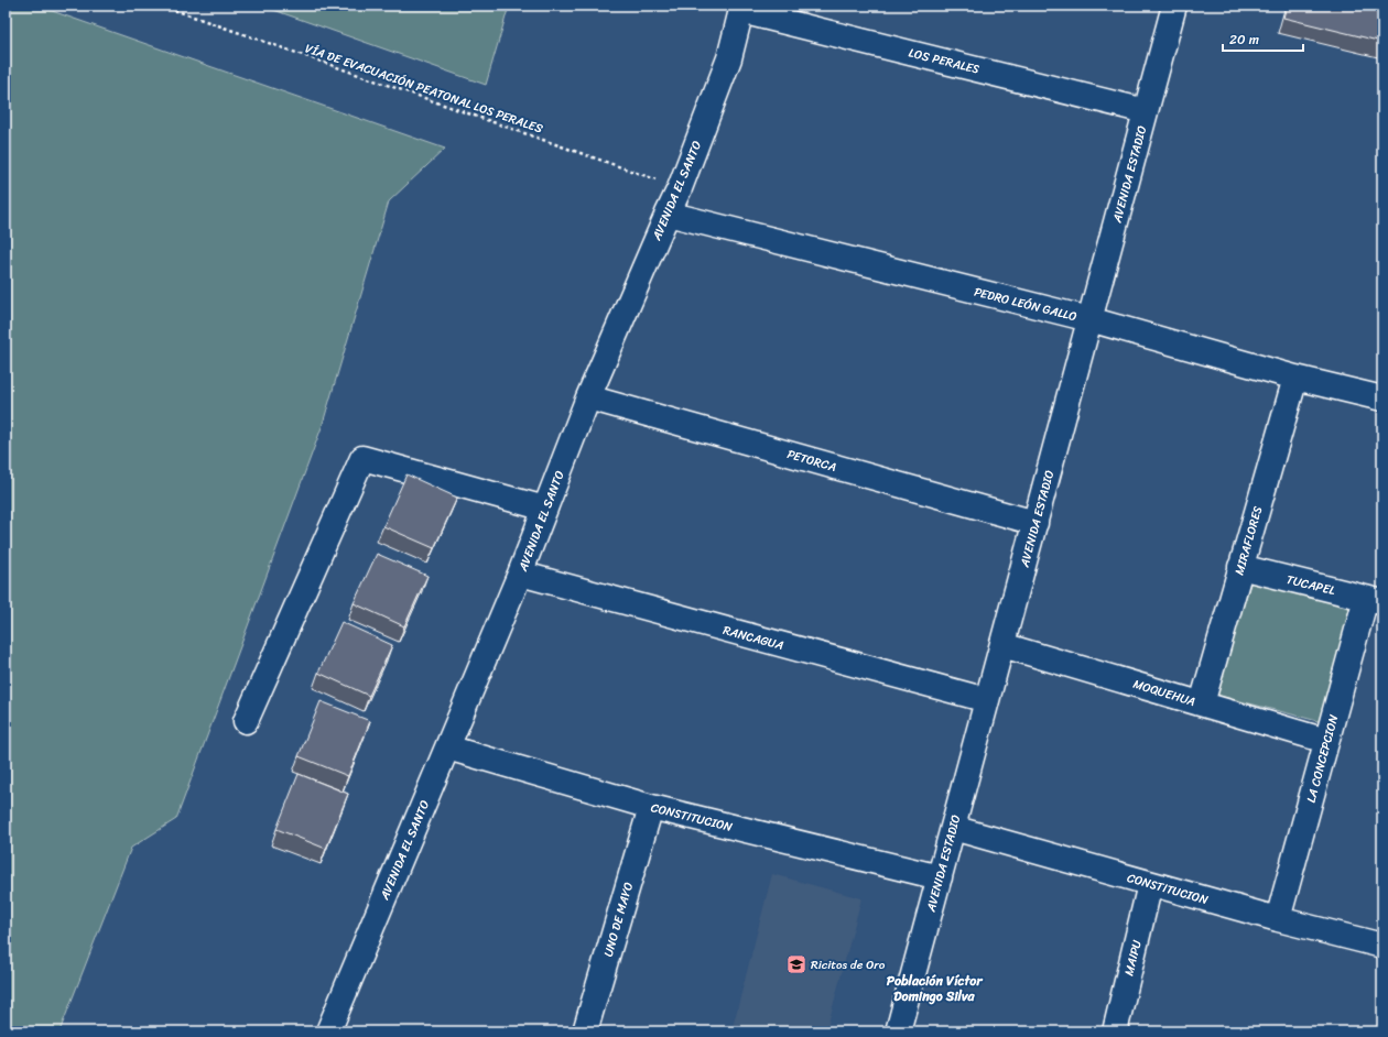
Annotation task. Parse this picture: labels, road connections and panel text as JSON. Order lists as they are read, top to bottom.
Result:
{
  "streets": {
    "street": [
      "LOS PERALES",
      "AVENIDA ESTADIO",
      "AVENIDA EL SANTO",
      "PEDRO LEÓN GALLO",
      "PETORCA",
      "MIRAFLORES",
      "TUCAPEL",
      "RANCAGUA",
      "MOQUEHUA",
      "LA CONCEPCION",
      "CONSTITUCION",
      "UNO DE MAYO",
      "MAIPU"
    ],
    "path": ["VÍA DE EVACUACIÓN PEATONAL LOS PERALES"]
  },
  "crossings": [
    ["LOS PERALES", "AVENIDA ESTADIO"],
    ["LOS PERALES", "AVENIDA EL SANTO"],
    ["VÍA DE EVACUACIÓN PEATONAL LOS PERALES", "AVENIDA EL SANTO"],
    ["AVENIDA ESTADIO", "PEDRO LEÓN GALLO"],
    ["AVENIDA ESTADIO", "PETORCA"],
    ["AVENIDA ESTADIO", "RANCAGUA"],
    ["AVENIDA ESTADIO", "MOQUEHUA"],
    ["AVENIDA ESTADIO", "CONSTITUCION"],
    ["AVENIDA EL SANTO", "PEDRO LEÓN GALLO"],
    ["AVENIDA EL SANTO", "PETORCA"],
    ["AVENIDA EL SANTO", "RANCAGUA"],
    ["AVENIDA EL SANTO", "CONSTITUCION"],
    ["PEDRO LEÓN GALLO", "MIRAFLORES"],
    ["MIRAFLORES", "TUCAPEL"],
    ["MIRAFLORES", "MOQUEHUA"],
    ["TUCAPEL", "LA CONCEPCION"],
    ["MOQUEHUA", "LA CONCEPCION"],
    ["LA CONCEPCION", "CONSTITUCION"],
    ["CONSTITUCION", "UNO DE MAYO"],
    ["CONSTITUCION", "MAIPU"]
  ],
  "districts": ["Población Víctor Domingo Silva"],
  "places": {
    "school or university": ["Ricitos de Oro"]
  },
  "scale_bar": "20 m"
}
